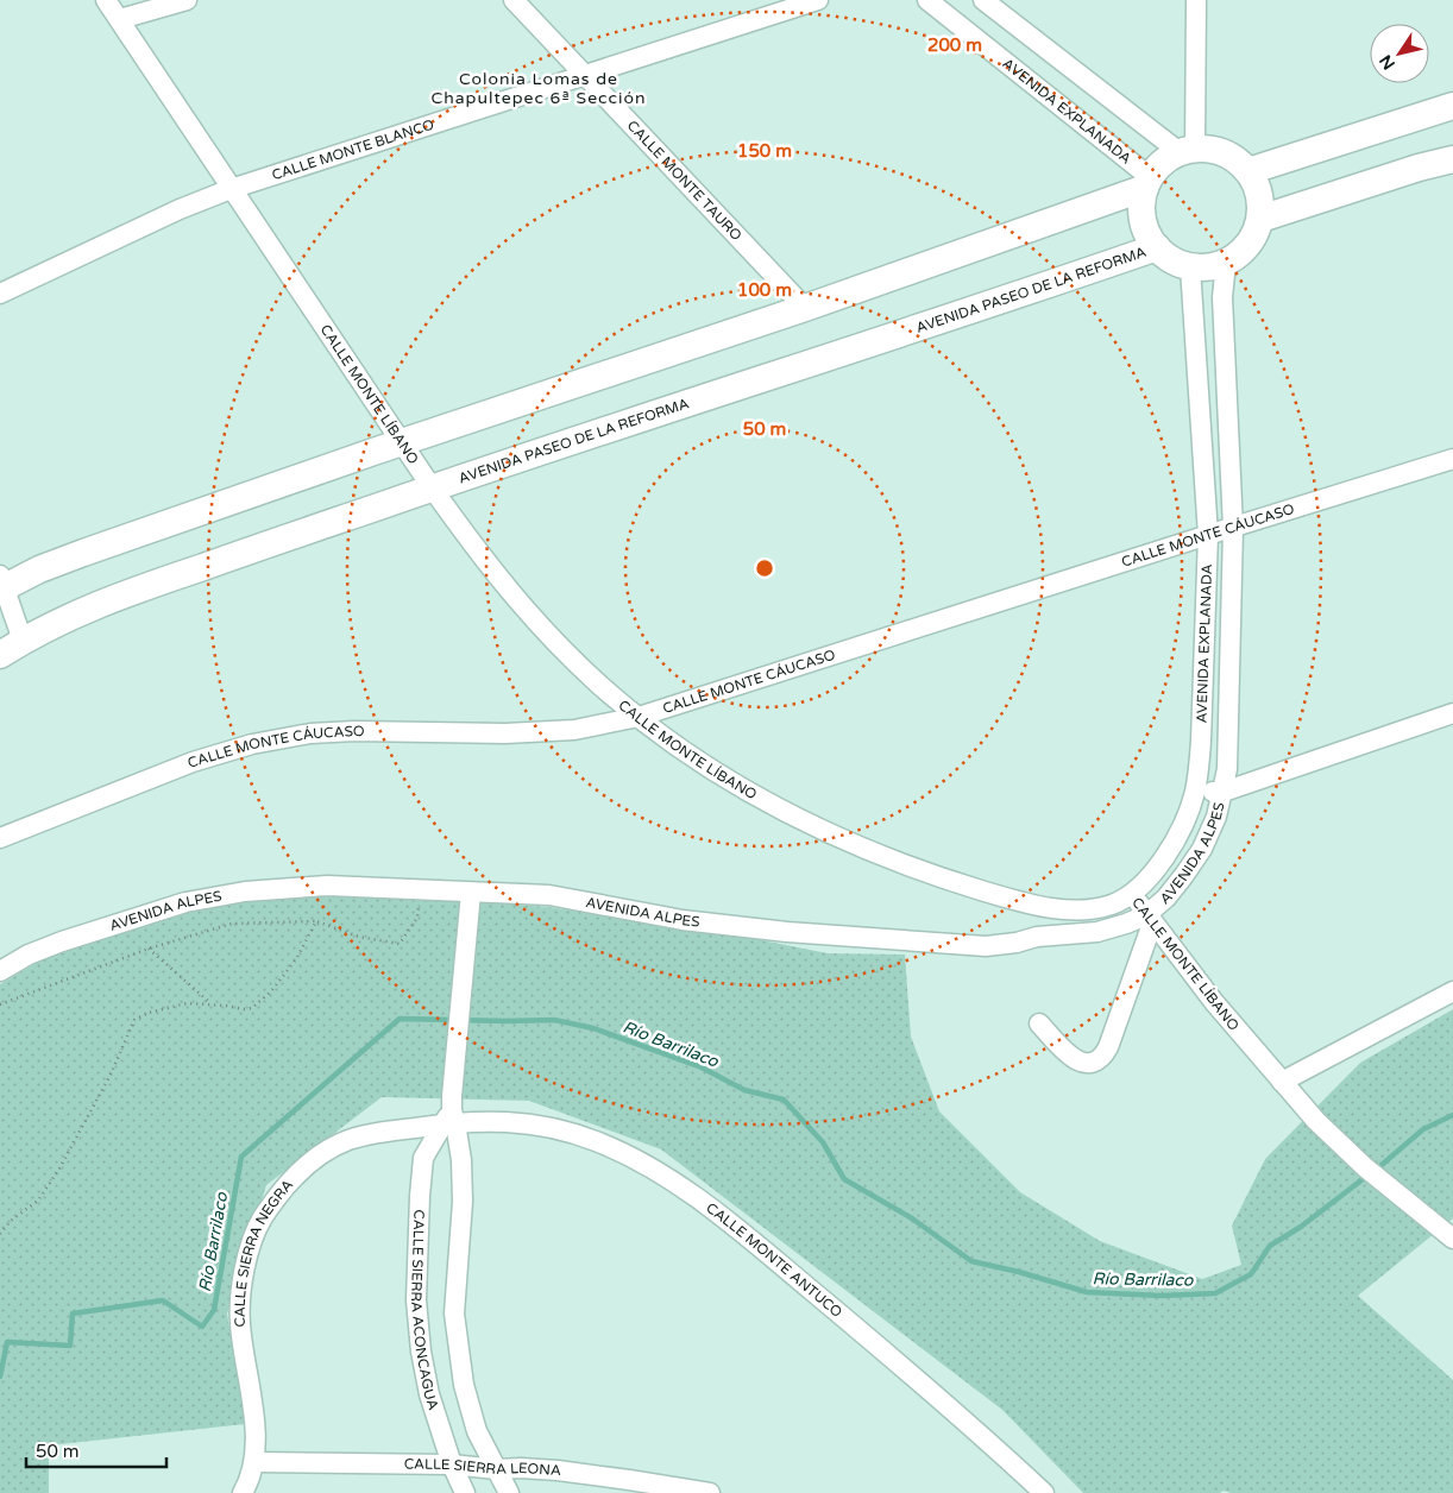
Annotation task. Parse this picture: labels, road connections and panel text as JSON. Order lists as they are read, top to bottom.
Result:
{
  "streets": {
    "main road": ["AVENIDA PASEO DE LA REFORMA"],
    "street": [
      "AVENIDA EXPLANADA",
      "CALLE MONTE BLANCO",
      "CALLE MONTE TAURO",
      "CALLE MONTE LÍBANO",
      "CALLE MONTE CÁUCASO",
      "AVENIDA ALPES",
      "CALLE SIERRA NEGRA",
      "CALLE MONTE ANTUCO",
      "CALLE SIERRA ACONCAGUA",
      "CALLE SIERRA LEONA"
    ]
  },
  "crossings": [
    ["AVENIDA EXPLANADA", "AVENIDA PASEO DE LA REFORMA"],
    ["AVENIDA EXPLANADA", "CALLE MONTE LÍBANO"],
    ["AVENIDA EXPLANADA", "CALLE MONTE CÁUCASO"],
    ["AVENIDA EXPLANADA", "AVENIDA ALPES"],
    ["CALLE MONTE BLANCO", "CALLE MONTE TAURO"],
    ["CALLE MONTE BLANCO", "CALLE MONTE LÍBANO"],
    ["AVENIDA PASEO DE LA REFORMA", "CALLE MONTE LÍBANO"],
    ["CALLE MONTE LÍBANO", "CALLE MONTE CÁUCASO"],
    ["CALLE MONTE LÍBANO", "AVENIDA ALPES"],
    ["AVENIDA ALPES", "CALLE SIERRA ACONCAGUA"],
    ["CALLE SIERRA NEGRA", "CALLE MONTE ANTUCO"],
    ["CALLE SIERRA NEGRA", "CALLE SIERRA ACONCAGUA"],
    ["CALLE SIERRA NEGRA", "CALLE SIERRA LEONA"],
    ["CALLE MONTE ANTUCO", "CALLE SIERRA ACONCAGUA"],
    ["CALLE SIERRA ACONCAGUA", "CALLE SIERRA LEONA"]
  ],
  "districts": ["Colonia Lomas de Chapultepec 6ª Sección"],
  "water": ["Río Barrilaco"],
  "scale_bar": "50 m",
  "north": "bottom left",
  "rings": [
    "200 m",
    "150 m",
    "100 m",
    "50 m"
  ]
}
